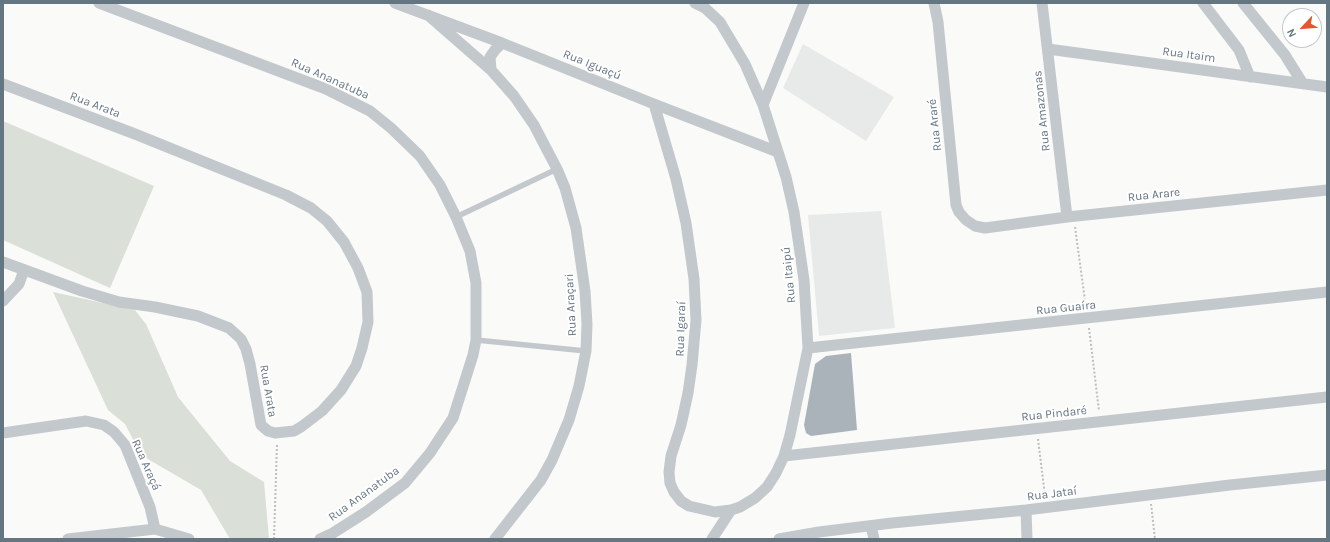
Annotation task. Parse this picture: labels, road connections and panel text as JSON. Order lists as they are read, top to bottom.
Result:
{
  "streets": {
    "street": [
      "Rua Itaim",
      "Rua Iguaçú",
      "Rua Ananatuba",
      "Rua Arata",
      "Rua Amazonas",
      "Rua Araré",
      "Rua Arare",
      "Rua Itaipú",
      "Rua Araçari",
      "Rua Guaíra",
      "Rua Igaraí",
      "Rua Pindaré",
      "Rua Araçá",
      "Rua Jataí"
    ]
  },
  "crossings": [
    ["Rua Itaim", "Rua Amazonas"],
    ["Rua Iguaçú", "Rua Itaipú"],
    ["Rua Iguaçú", "Rua Araçari"],
    ["Rua Iguaçú", "Rua Igaraí"],
    ["Rua Amazonas", "Rua Arare"],
    ["Rua Araré", "Rua Arare"],
    ["Rua Itaipú", "Rua Guaíra"],
    ["Rua Itaipú", "Rua Igaraí"],
    ["Rua Itaipú", "Rua Pindaré"]
  ],
  "north": "bottom left"
}
